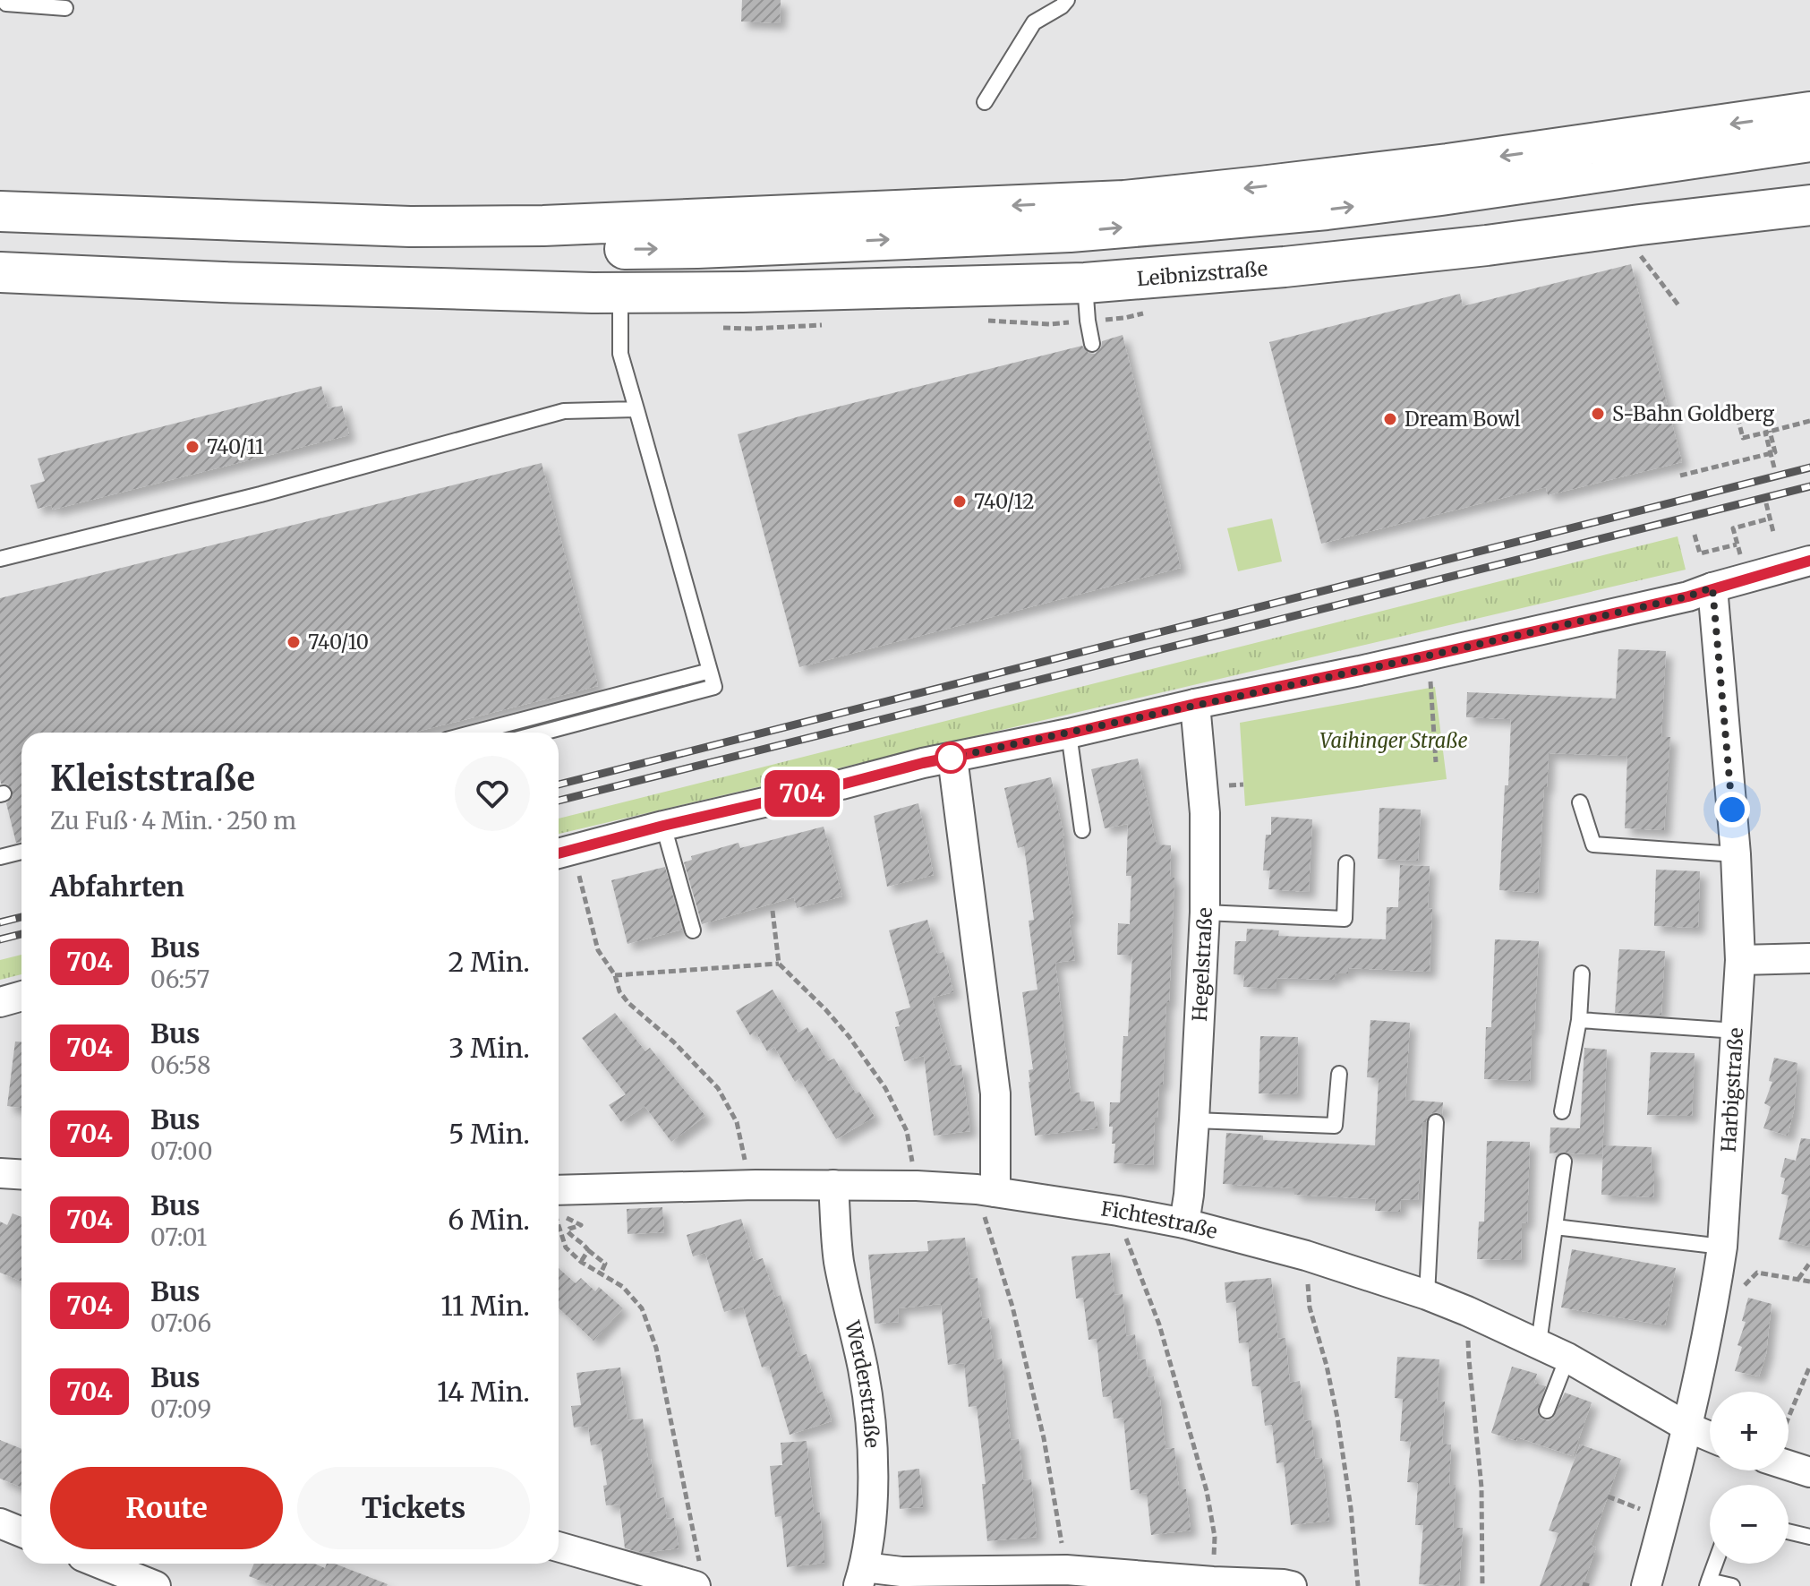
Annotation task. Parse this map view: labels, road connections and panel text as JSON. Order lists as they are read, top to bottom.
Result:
{
  "streets": {
    "main road": ["Leibnizstraße"],
    "street": [
      "Hegelstraße",
      "Harbigstraße",
      "Fichtestraße",
      "Werderstraße"
    ]
  },
  "crossings": [
    ["Hegelstraße", "Fichtestraße"],
    ["Harbigstraße", "Fichtestraße"],
    ["Fichtestraße", "Werderstraße"]
  ],
  "parks": ["Vaihinger Straße"],
  "places": [
    "S-Bahn Goldberg",
    "Dream Bowl",
    "740/11",
    "740/12",
    "740/10"
  ],
  "lines": ["bus line 704"],
  "page": {
    "on_map": "704",
    "heading": [
      ["Kleiststraße", "Zu Fuß · 4 Min. · 250 m"],
      "Abfahrten"
    ],
    "list": [
      {
        "mark": "704",
        "name": "Bus",
        "note": "06:57",
        "value": "2 Min."
      },
      {
        "mark": "704",
        "name": "Bus",
        "note": "06:58",
        "value": "3 Min."
      },
      {
        "mark": "704",
        "name": "Bus",
        "note": "07:00",
        "value": "5 Min."
      },
      {
        "mark": "704",
        "name": "Bus",
        "note": "07:01",
        "value": "6 Min."
      },
      {
        "mark": "704",
        "name": "Bus",
        "note": "07:06",
        "value": "11 Min."
      },
      {
        "mark": "704",
        "name": "Bus",
        "note": "07:09",
        "value": "14 Min."
      }
    ],
    "map_buttons": ["+", "−"],
    "buttons": ["Route", "Tickets"]
  }
}
